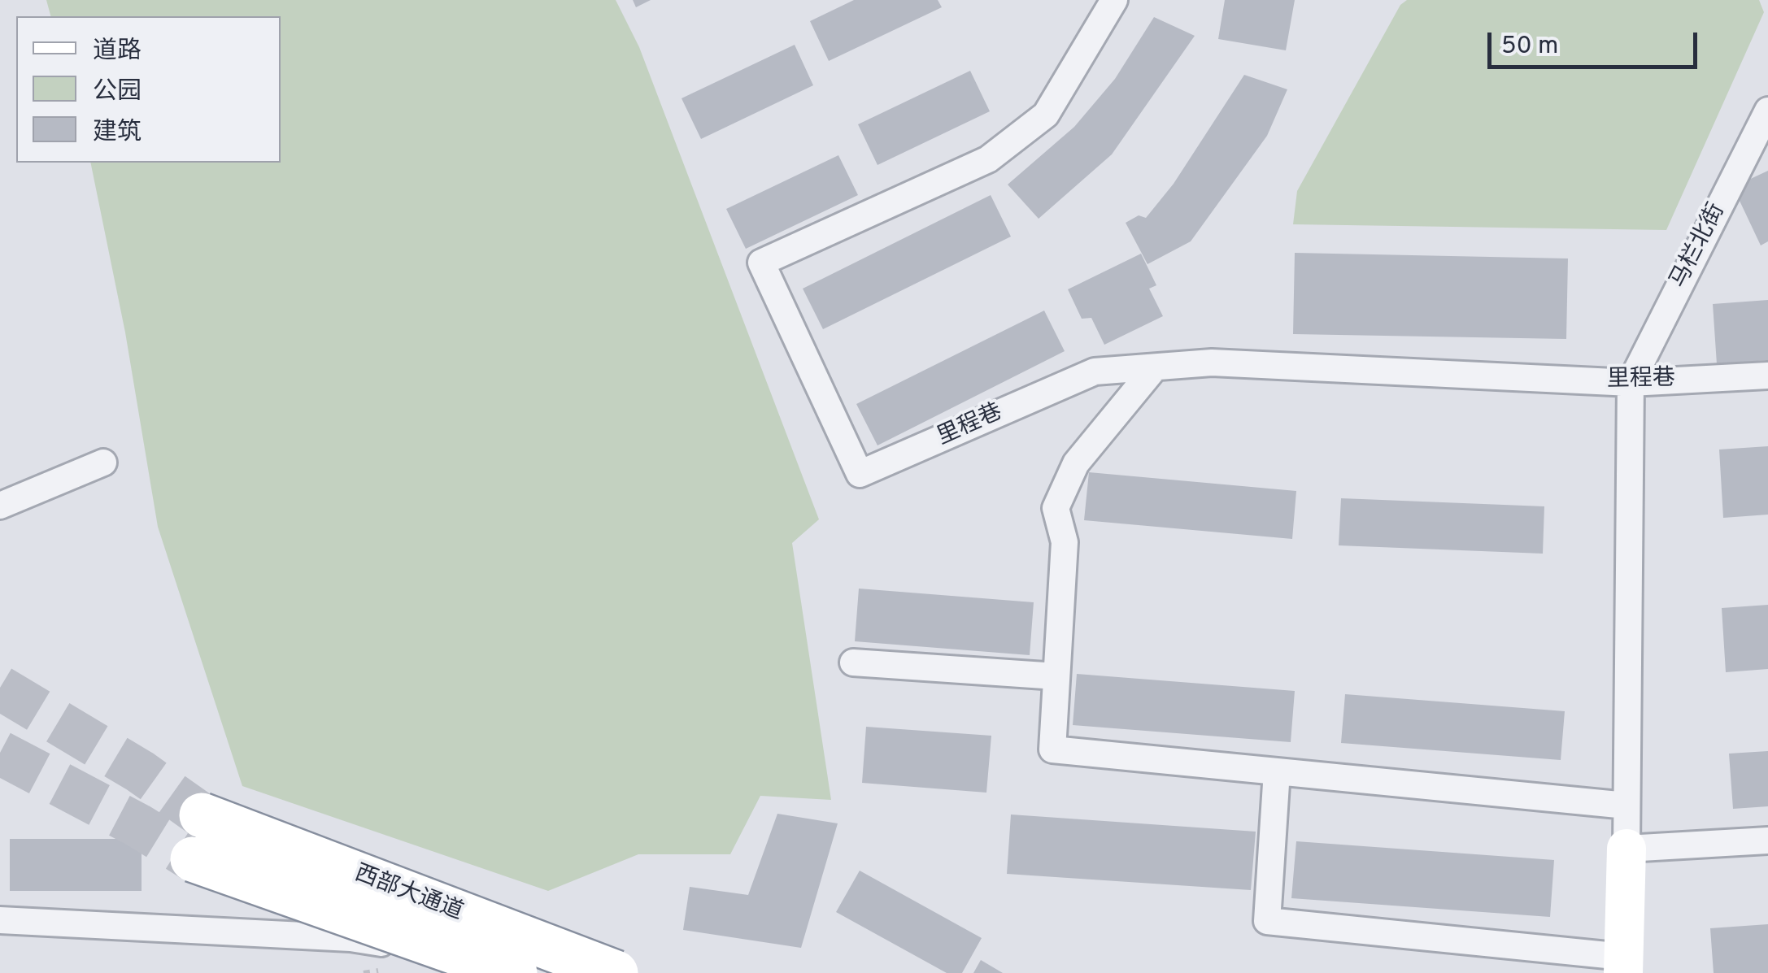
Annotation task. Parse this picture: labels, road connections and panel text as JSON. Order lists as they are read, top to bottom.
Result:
{
  "streets": {
    "highway": ["西部大通道"],
    "street": ["马栏北街", "里程巷"]
  },
  "crossings": [
    ["马栏北街", "里程巷"]
  ],
  "legend": ["道路", "公园", "建筑"],
  "scale_bar": "50 m"
}
